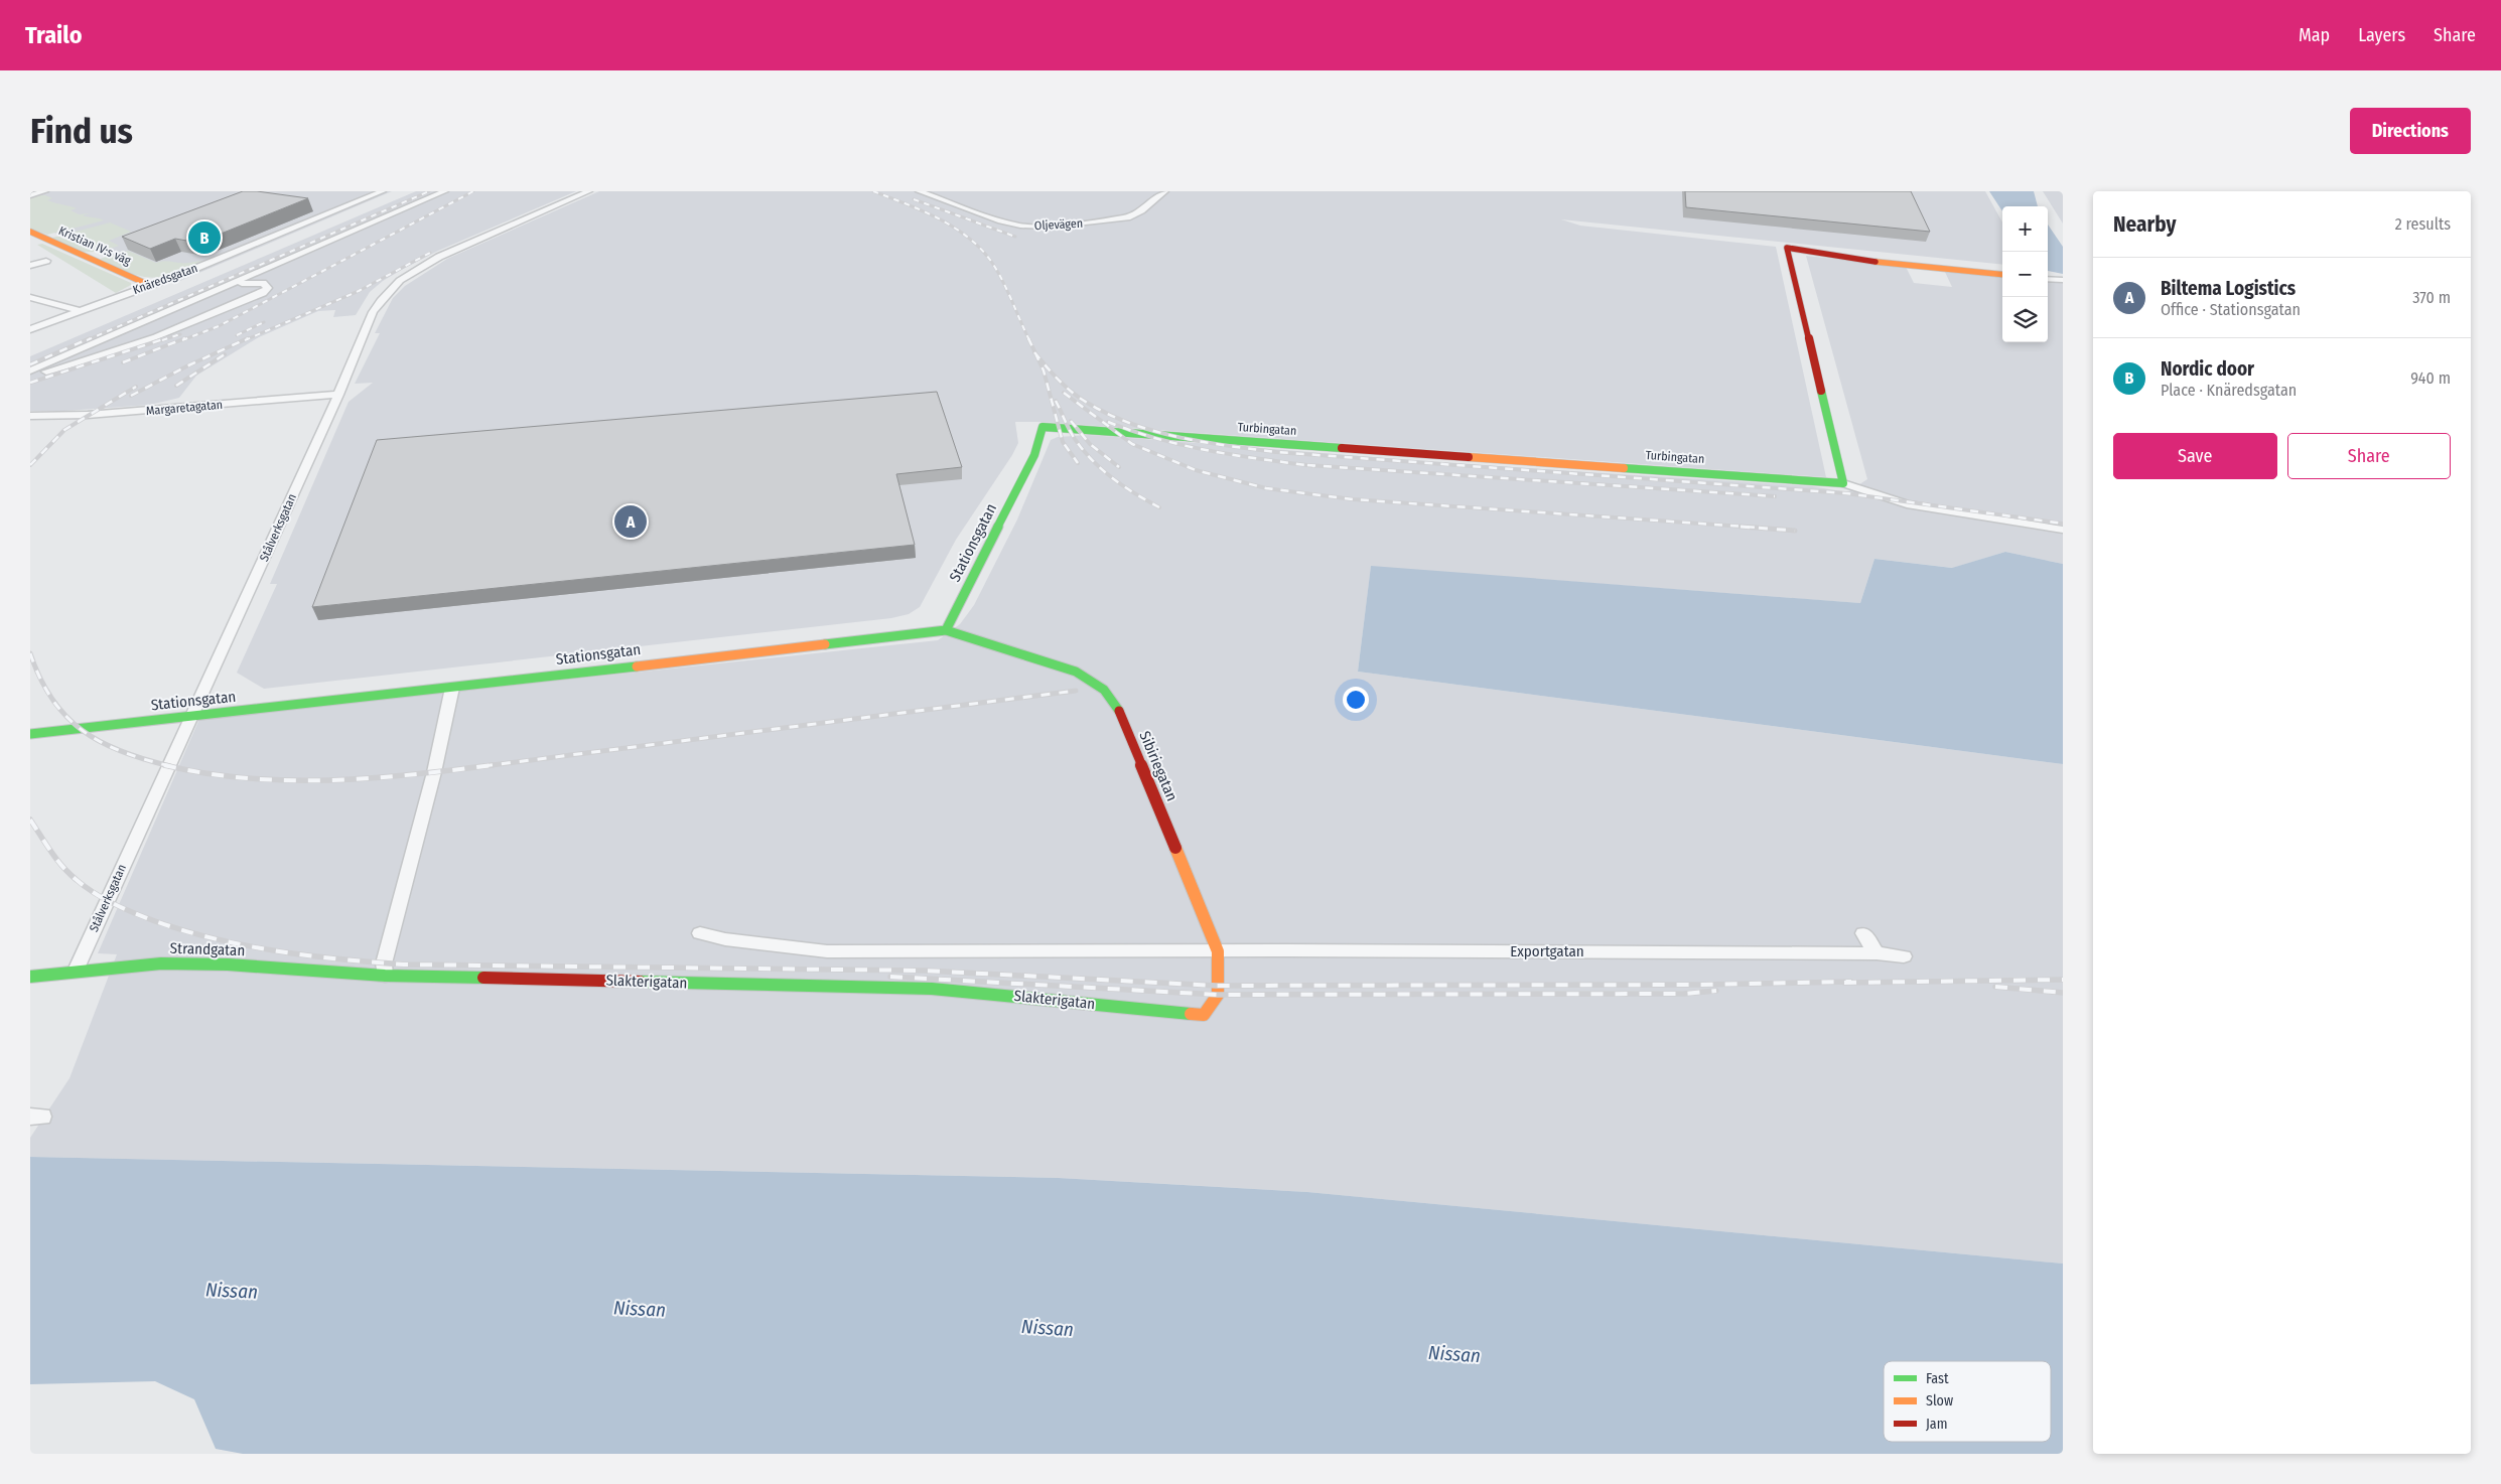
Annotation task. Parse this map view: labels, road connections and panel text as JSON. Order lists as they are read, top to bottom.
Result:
{
  "streets": {
    "street": [
      "Oljevägen",
      "Kristian IV:s väg",
      "Knäredsgatan",
      "Margaretagatan",
      "Turbingatan",
      "Stålverksgatan",
      "Stationsgatan",
      "Sibiriegatan",
      "Strandgatan",
      "Exportgatan",
      "Slakterigatan"
    ]
  },
  "crossings": [
    ["Kristian IV:s väg", "Knäredsgatan"],
    ["Margaretagatan", "Stålverksgatan"],
    ["Turbingatan", "Stationsgatan"],
    ["Stålverksgatan", "Stationsgatan"],
    ["Stålverksgatan", "Strandgatan"],
    ["Stationsgatan", "Sibiriegatan"],
    ["Sibiriegatan", "Exportgatan"],
    ["Sibiriegatan", "Slakterigatan"],
    ["Strandgatan", "Slakterigatan"]
  ],
  "water": ["Nissan"],
  "legend": ["Fast", "Slow", "Jam"],
  "page": {
    "header": "Trailo",
    "nav": ["Map", "Layers", "Share"],
    "buttons": [
      "Directions",
      ["Save", "Share"]
    ],
    "title": "Find us",
    "heading": ["Nearby", "2 results"],
    "map_buttons": ["+", "−"],
    "pins": ["B", "A"],
    "list": [
      {
        "mark": "A",
        "name": "Biltema Logistics",
        "note": "Office · Stationsgatan",
        "value": "370 m"
      },
      {
        "mark": "B",
        "name": "Nordic door",
        "note": "Place · Knäredsgatan",
        "value": "940 m"
      }
    ]
  }
}
